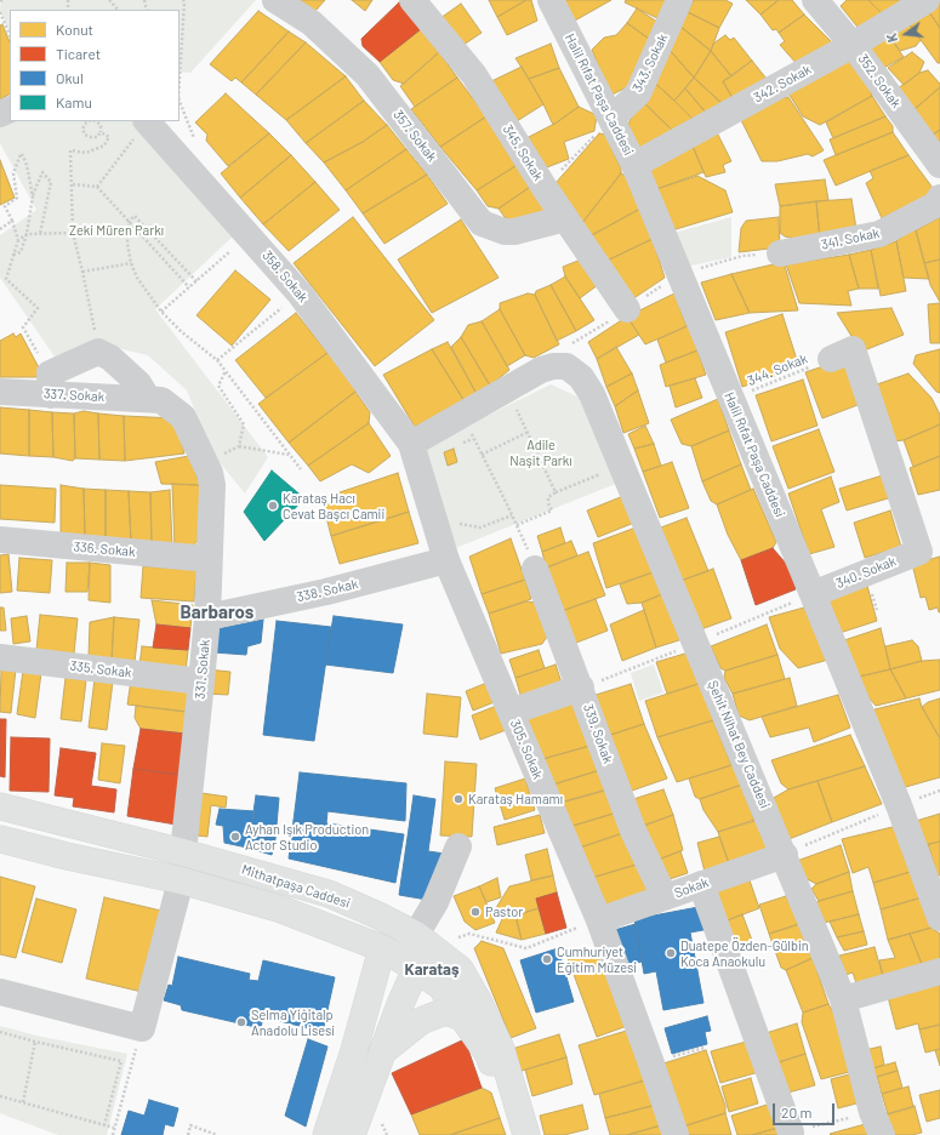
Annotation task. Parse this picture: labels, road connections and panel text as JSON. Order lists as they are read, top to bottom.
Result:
{
  "streets": {
    "main road": ["Mithatpaşa Caddesi"],
    "street": [
      "343. Sokak",
      "352. Sokak",
      "342. Sokak",
      "Halil Rıfat Paşa Caddesi",
      "357. Sokak",
      "345. Sokak",
      "341. Sokak",
      "358. Sokak",
      "337. Sokak",
      "336. Sokak",
      "340. Sokak",
      "338. Sokak",
      "335. Sokak",
      "331. Sokak",
      "339. Sokak",
      "Şehit Nihat Bey Caddesi",
      "305. Sokak",
      "Sokak"
    ],
    "path": ["344. Sokak"]
  },
  "crossings": [
    ["343. Sokak", "Halil Rıfat Paşa Caddesi"],
    ["352. Sokak", "342. Sokak"],
    ["342. Sokak", "Halil Rıfat Paşa Caddesi"],
    ["Halil Rıfat Paşa Caddesi", "344. Sokak"],
    ["Halil Rıfat Paşa Caddesi", "340. Sokak"],
    ["357. Sokak", "345. Sokak"],
    ["358. Sokak", "305. Sokak"],
    ["344. Sokak", "340. Sokak"],
    ["337. Sokak", "331. Sokak"],
    ["336. Sokak", "331. Sokak"],
    ["338. Sokak", "331. Sokak"],
    ["338. Sokak", "305. Sokak"],
    ["335. Sokak", "331. Sokak"],
    ["331. Sokak", "Mithatpaşa Caddesi"],
    ["339. Sokak", "Sokak"],
    ["Şehit Nihat Bey Caddesi", "Sokak"],
    ["305. Sokak", "Sokak"]
  ],
  "districts": ["Barbaros", "Karataş"],
  "parks": ["Zeki Müren Parkı", "Adile Naşit Parkı"],
  "places": [
    "Karataş Hacı Cevat Başcı Camii",
    "Karataş Hamamı",
    "Ayhan Işık Production Actor Studio",
    "Pastor",
    "Duatepe Özden-Gülbin Koca Anaokulu",
    "Cumhuriyet Eğitim Müzesi",
    "Selma Yiğitalp Anadolu Lisesi"
  ],
  "legend": [
    "Konut",
    "Ticaret",
    "Okul",
    "Kamu"
  ],
  "scale_bar": "20 m",
  "north": "left"
}
